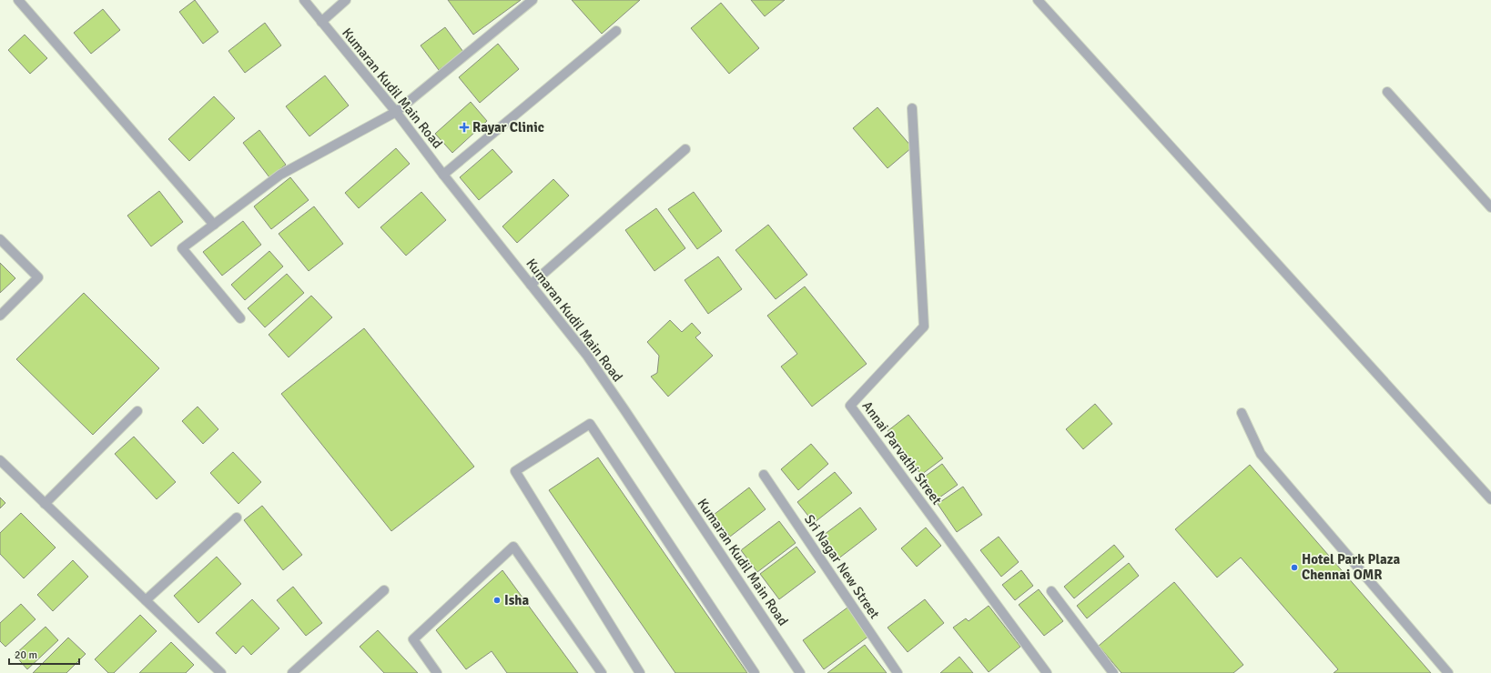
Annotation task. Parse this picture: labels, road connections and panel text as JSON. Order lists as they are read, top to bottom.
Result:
{
  "streets": {
    "street": ["Kumaran Kudil Main Road", "Annai Parvathi Street", "Sri Nagar New Street"]
  },
  "places": {
    "health": ["Rayar Clinic"],
    "other": ["Hotel Park Plaza Chennai OMR", "Isha"]
  },
  "scale_bar": "20 m"
}
